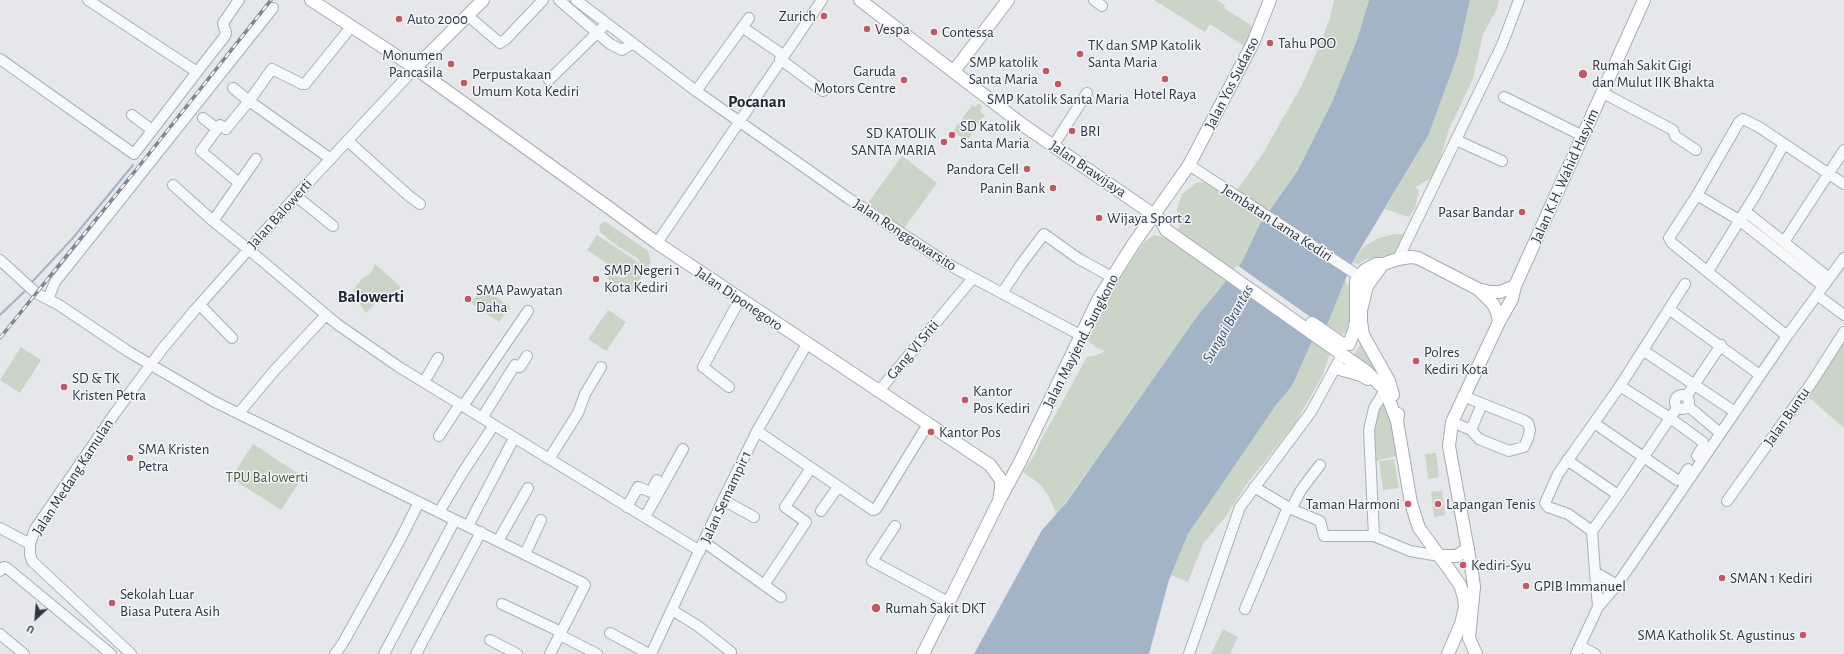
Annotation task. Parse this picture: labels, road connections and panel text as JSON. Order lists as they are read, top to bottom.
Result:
{
  "streets": {
    "main road": [
      "Jalan Yos Sudarso",
      "Jalan Brawijaya",
      "Jalan K.H. Wahid Hasyim",
      "Jalan Diponegoro",
      "Jalan Mayjend. Sungkono"
    ],
    "street": [
      "Jalan Balowerti",
      "Jembatan Lama Kediri",
      "Jalan Ronggowarsito",
      "Gang VI Sriti",
      "Jalan Buntu",
      "Jalan Medang Kamulan",
      "Jalan Semampir 1"
    ]
  },
  "crossings": [
    ["Jalan Yos Sudarso", "Jembatan Lama Kediri"],
    ["Jalan Yos Sudarso", "Jalan Mayjend. Sungkono"],
    ["Jalan Brawijaya", "Jalan Mayjend. Sungkono"],
    ["Jalan Balowerti", "Jalan Diponegoro"],
    ["Jalan Balowerti", "Jalan Medang Kamulan"],
    ["Jembatan Lama Kediri", "Jalan Mayjend. Sungkono"],
    ["Jalan Ronggowarsito", "Jalan Mayjend. Sungkono"],
    ["Jalan Ronggowarsito", "Gang VI Sriti"],
    ["Jalan Diponegoro", "Jalan Mayjend. Sungkono"],
    ["Jalan Diponegoro", "Gang VI Sriti"],
    ["Jalan Diponegoro", "Jalan Semampir 1"]
  ],
  "districts": ["Pocanan", "Balowerti"],
  "water": ["Sungai Brantas"],
  "parks": ["TPU Balowerti"],
  "places": [
    "Zurich",
    "Auto 2000",
    "Vespa",
    "Contessa",
    "Tahu POO",
    "TK dan SMP Katolik Santa Maria",
    "Monumen Pancasila",
    "SMP katolik Santa Maria",
    "Rumah Sakit Gigi dan Mulut IIK Bhakta",
    "Hotel Raya",
    "Garuda Motors Centre",
    "Perpustakaan Umum Kota Kediri",
    "SMP Katolik Santa Maria",
    "BRI",
    "SD Katolik Santa Maria",
    "SD KATOLIK SANTA MARIA",
    "Pandora Cell",
    "Panin Bank",
    "Pasar Bandar",
    "Wijaya Sport 2",
    "SMP Negeri 1 Kota Kediri",
    "SMA Pawyatan Daha",
    "Polres Kediri Kota",
    "SD & TK Kristen Petra",
    "Kantor Pos Kediri",
    "Kantor Pos",
    "SMA Kristen Petra",
    "Taman Harmoni",
    "Lapangan Tenis",
    "Kediri-Syu",
    "SMAN 1 Kediri",
    "GPIB Immanuel",
    "Sekolah Luar Biasa Putera Asih",
    "Rumah Sakit DKT",
    "SMA Katholik St. Agustinus"
  ],
  "north": "bottom left"
}
